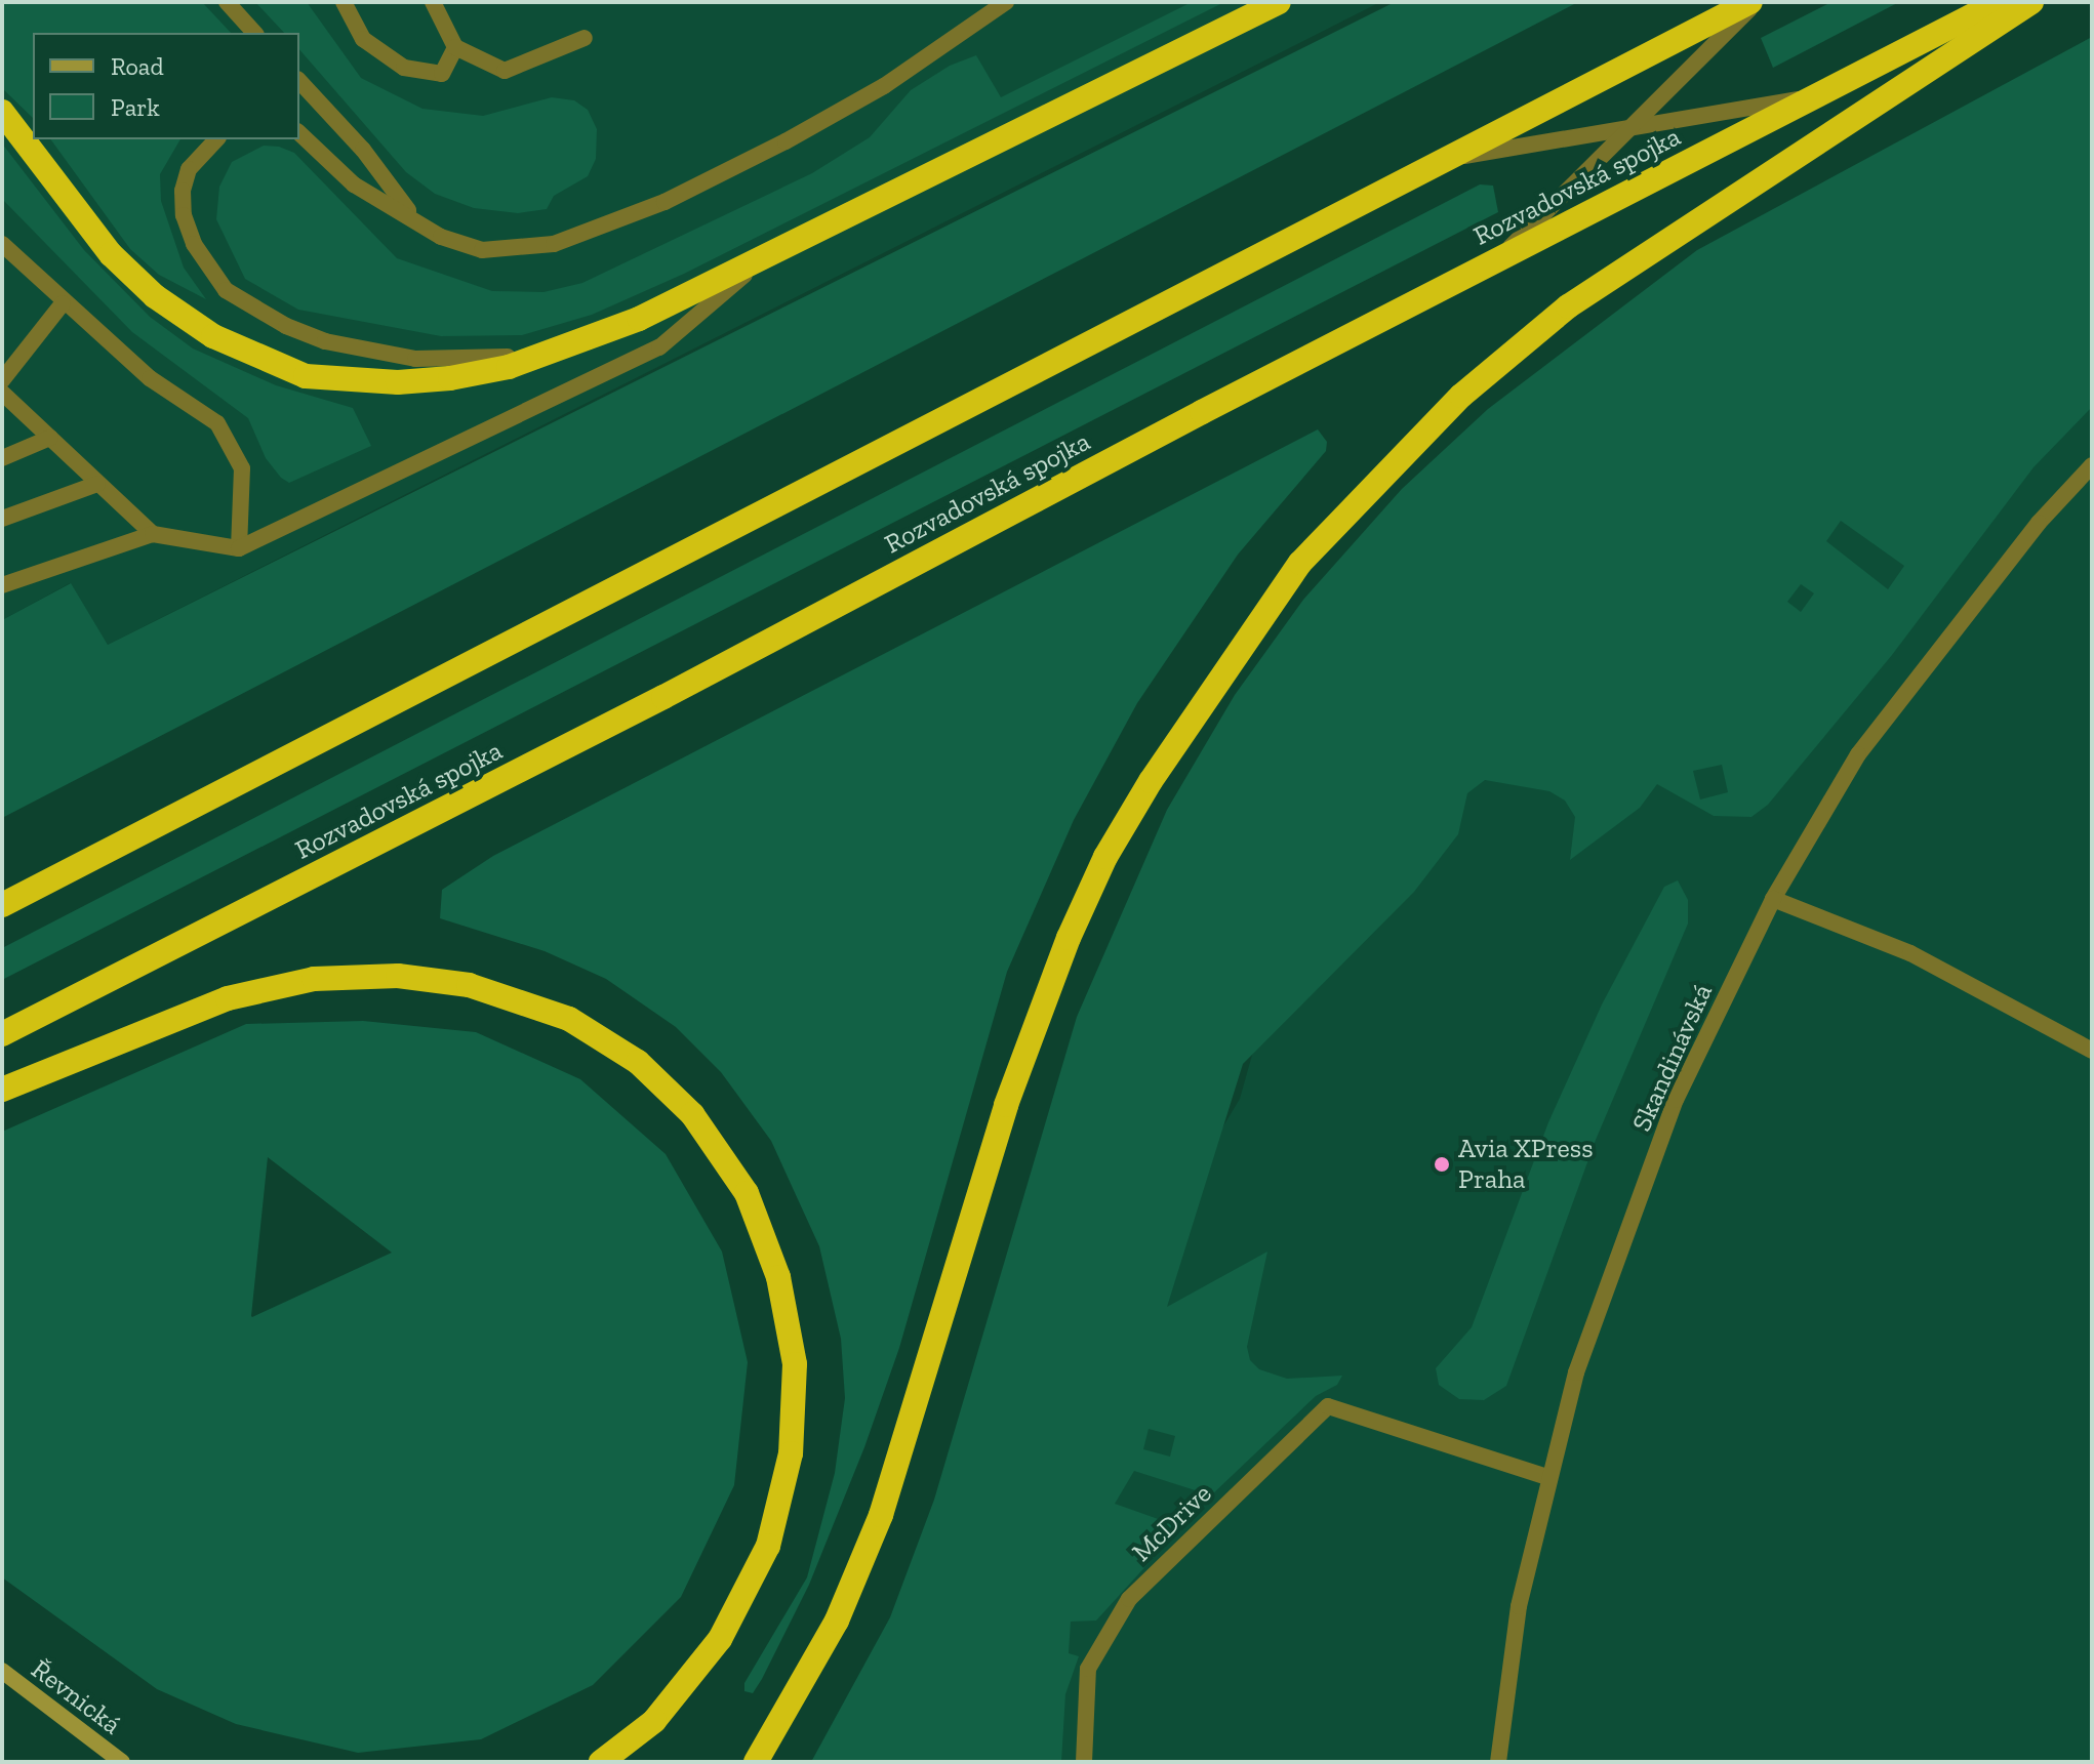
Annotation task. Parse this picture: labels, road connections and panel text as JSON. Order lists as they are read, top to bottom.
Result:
{
  "streets": {
    "highway": ["Rozvadovská spojka"],
    "main road": ["Řevnická"],
    "street": ["Skandinávská", "McDrive"]
  },
  "crossings": [
    ["Skandinávská", "McDrive"]
  ],
  "places": ["Avia XPress Praha"],
  "legend": ["Road", "Park"]
}
